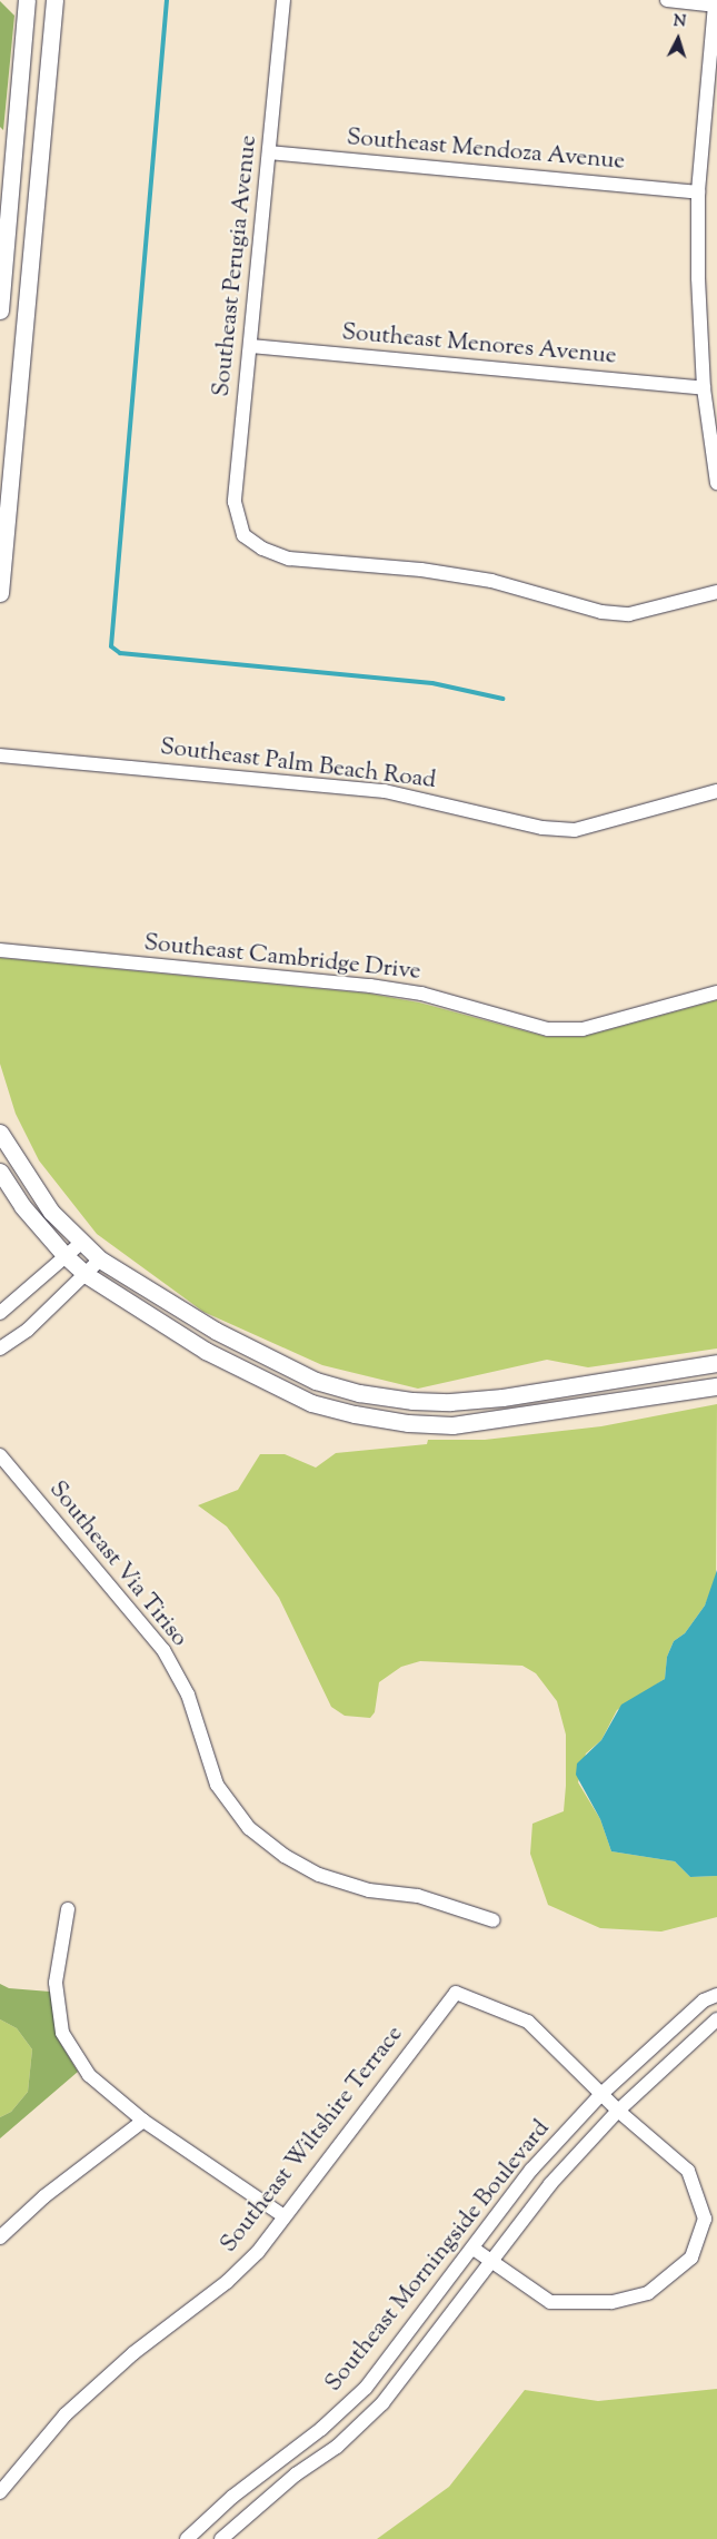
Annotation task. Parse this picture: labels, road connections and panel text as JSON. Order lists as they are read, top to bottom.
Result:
{
  "streets": {
    "street": [
      "Southeast Mendoza Avenue",
      "Southeast Perugia Avenue",
      "Southeast Menores Avenue",
      "Southeast Palm Beach Road",
      "Southeast Cambridge Drive",
      "Southeast Via Tiriso",
      "Southeast Wiltshire Terrace",
      "Southeast Morningside Boulevard"
    ]
  },
  "crossings": [
    ["Southeast Mendoza Avenue", "Southeast Perugia Avenue"],
    ["Southeast Perugia Avenue", "Southeast Menores Avenue"],
    ["Southeast Wiltshire Terrace", "Southeast Morningside Boulevard"]
  ],
  "north": "top"
}
